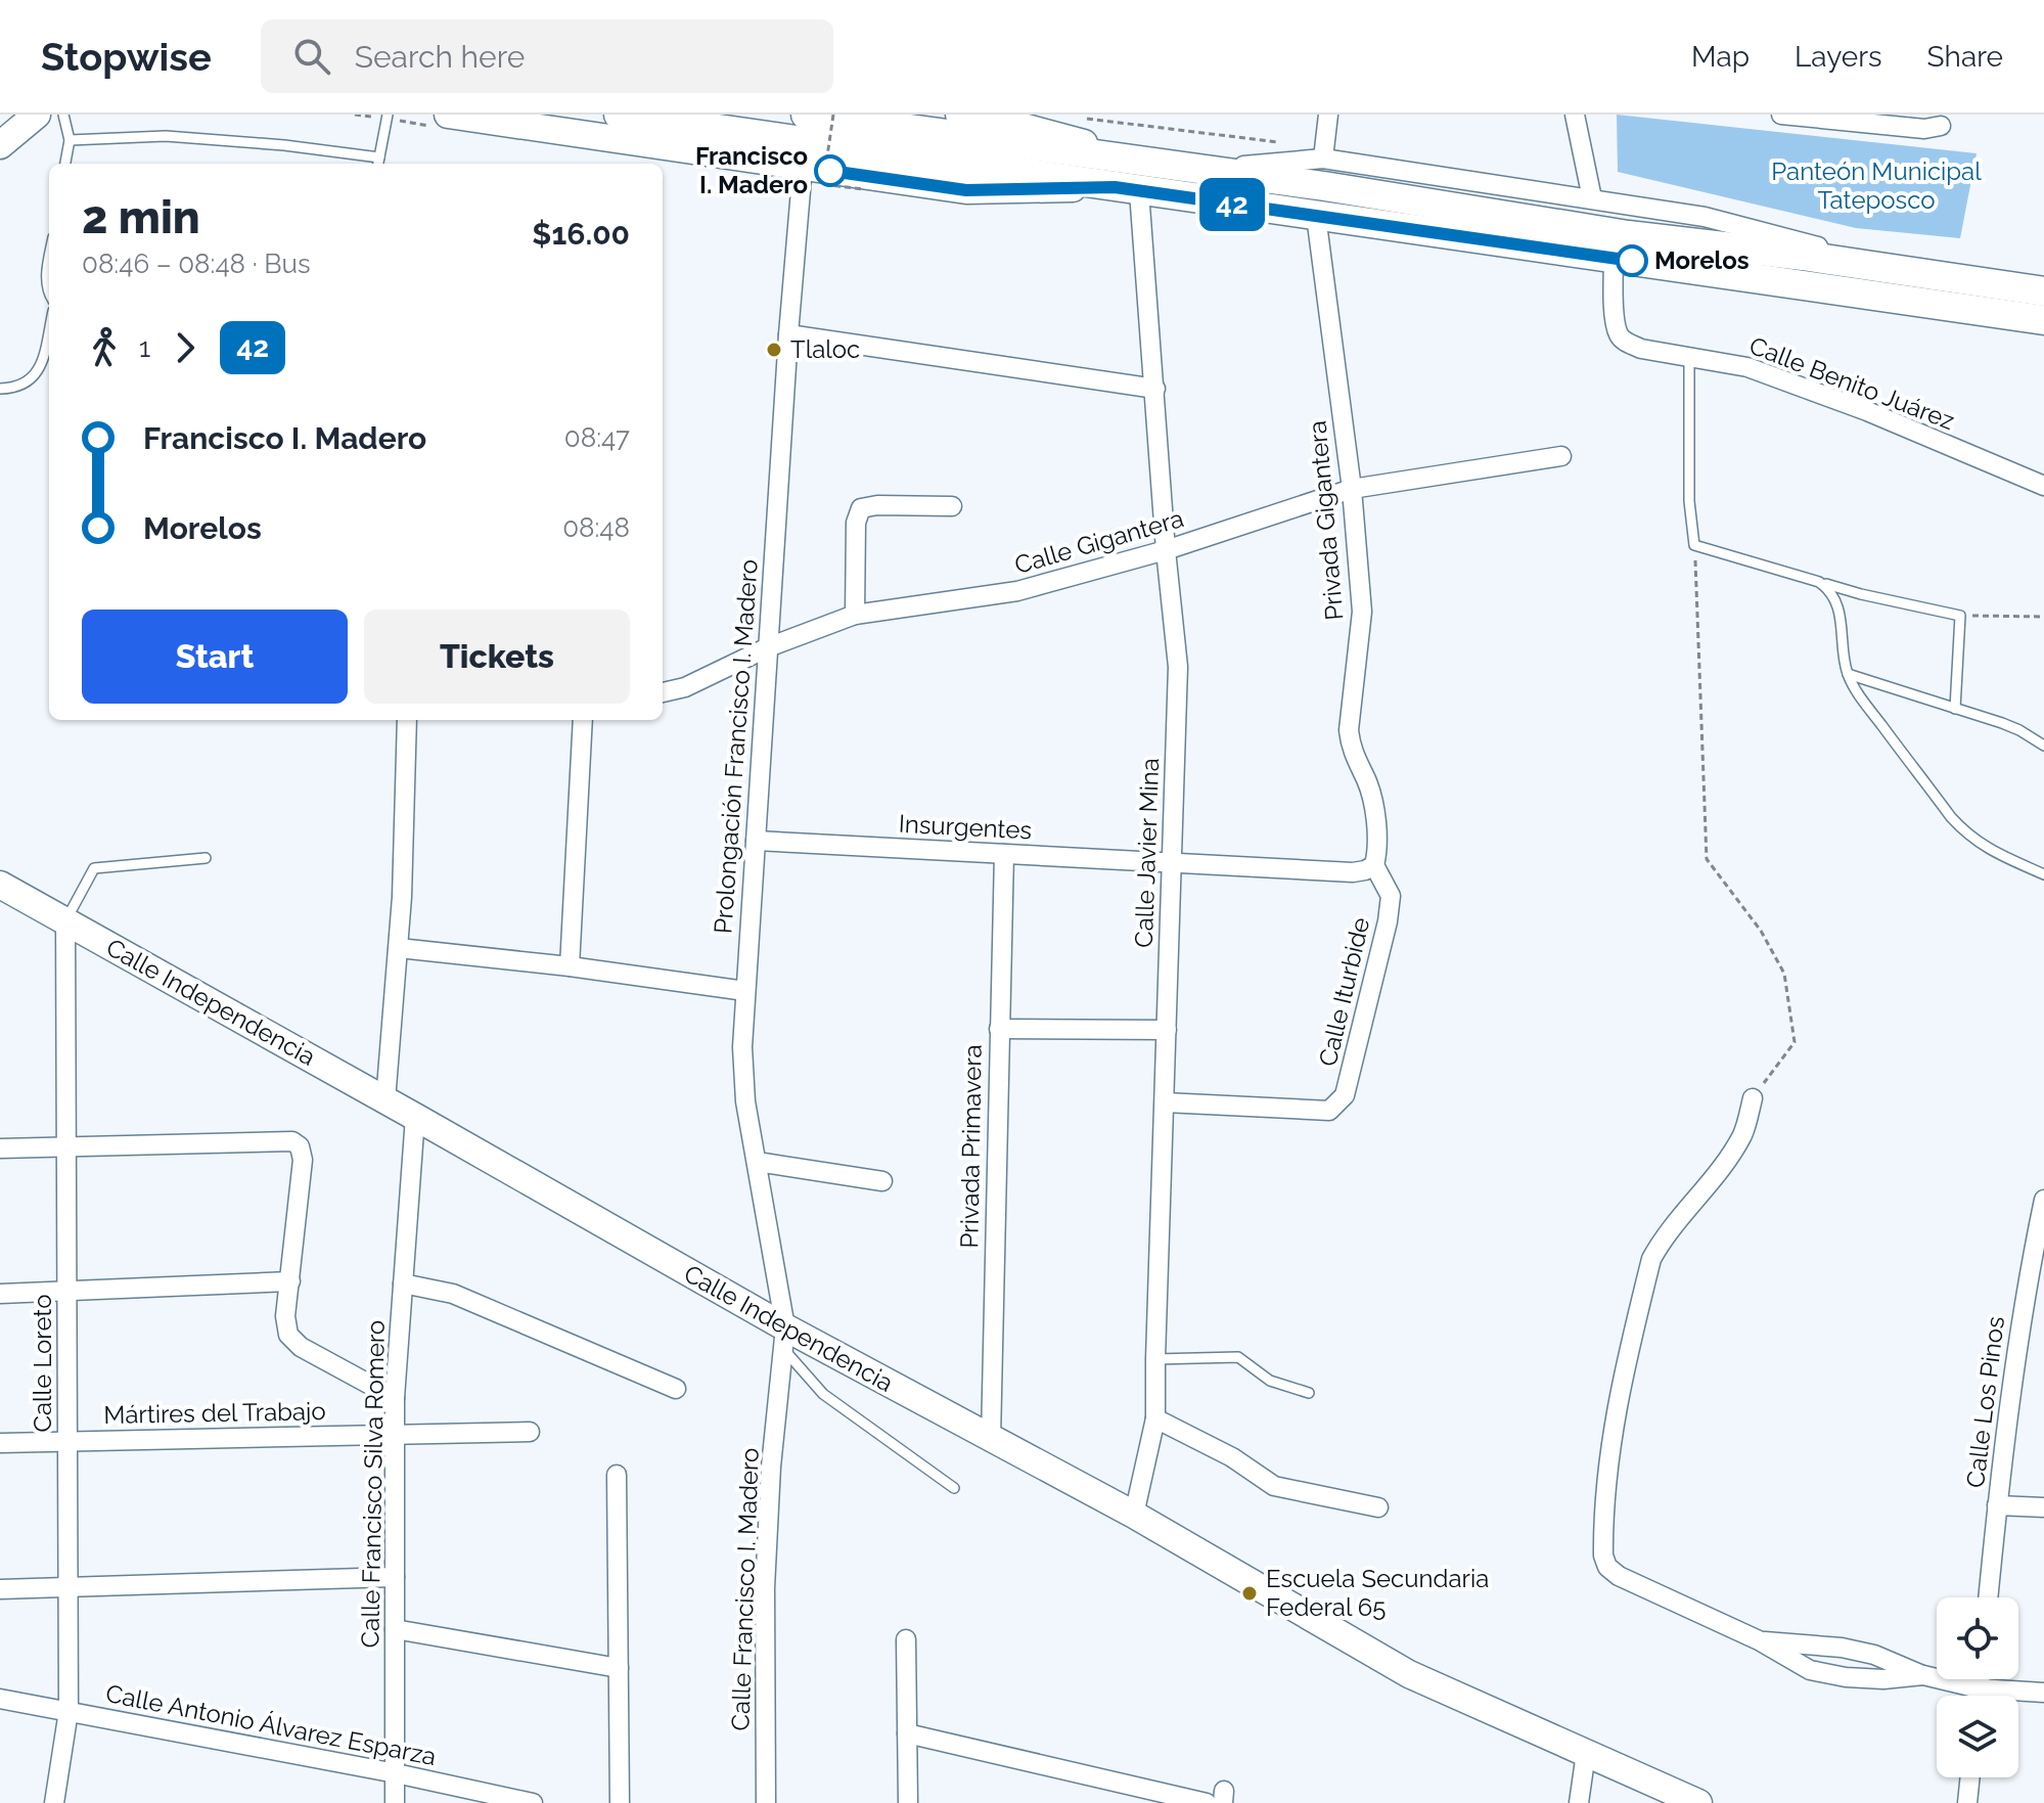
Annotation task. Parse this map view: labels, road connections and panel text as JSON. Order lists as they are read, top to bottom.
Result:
{
  "streets": {
    "street": [
      "Calle Benito Juárez",
      "Privada Gigantera",
      "Calle Gigantera",
      "Prolongación Francisco I. Madero",
      "Insurgentes",
      "Calle Javier Mina",
      "Calle Iturbide",
      "Calle Independencia",
      "Privada Primavera",
      "Calle Loreto",
      "Calle Los Pinos",
      "Mártires del Trabajo",
      "Calle Francisco Silva Romero",
      "Calle Francisco I. Madero",
      "Calle Antonio Álvarez Esparza"
    ]
  },
  "crossings": [
    ["Privada Gigantera", "Calle Gigantera"],
    ["Privada Gigantera", "Insurgentes"],
    ["Privada Gigantera", "Calle Iturbide"],
    ["Calle Gigantera", "Prolongación Francisco I. Madero"],
    ["Calle Gigantera", "Calle Javier Mina"],
    ["Prolongación Francisco I. Madero", "Insurgentes"],
    ["Prolongación Francisco I. Madero", "Calle Independencia"],
    ["Prolongación Francisco I. Madero", "Calle Francisco I. Madero"],
    ["Insurgentes", "Calle Javier Mina"],
    ["Insurgentes", "Calle Iturbide"],
    ["Insurgentes", "Privada Primavera"],
    ["Calle Javier Mina", "Calle Iturbide"],
    ["Calle Javier Mina", "Calle Independencia"],
    ["Calle Independencia", "Privada Primavera"],
    ["Calle Independencia", "Calle Loreto"],
    ["Calle Independencia", "Calle Francisco Silva Romero"],
    ["Calle Independencia", "Calle Francisco I. Madero"],
    ["Calle Loreto", "Mártires del Trabajo"],
    ["Calle Loreto", "Calle Antonio Álvarez Esparza"],
    ["Mártires del Trabajo", "Calle Francisco Silva Romero"],
    ["Calle Francisco Silva Romero", "Calle Antonio Álvarez Esparza"]
  ],
  "parks": ["Panteón Municipal Tateposco"],
  "places": [
    "Francisco I. Madero",
    "Morelos",
    "Tlaloc",
    "Escuela Secundaria Federal 65"
  ],
  "lines": ["bus line 42"],
  "page": {
    "header": "Stopwise",
    "search": "Search here",
    "nav": ["Map", "Layers", "Share"],
    "on_map": "42",
    "heading": ["2 min", "08:46 – 08:48 · Bus", "$16.00"],
    "legs": ["1", "42"],
    "list": [
      {
        "name": "Francisco I. Madero",
        "value": "08:47"
      },
      {
        "name": "Morelos",
        "value": "08:48"
      }
    ],
    "buttons": ["Start", "Tickets"]
  }
}
